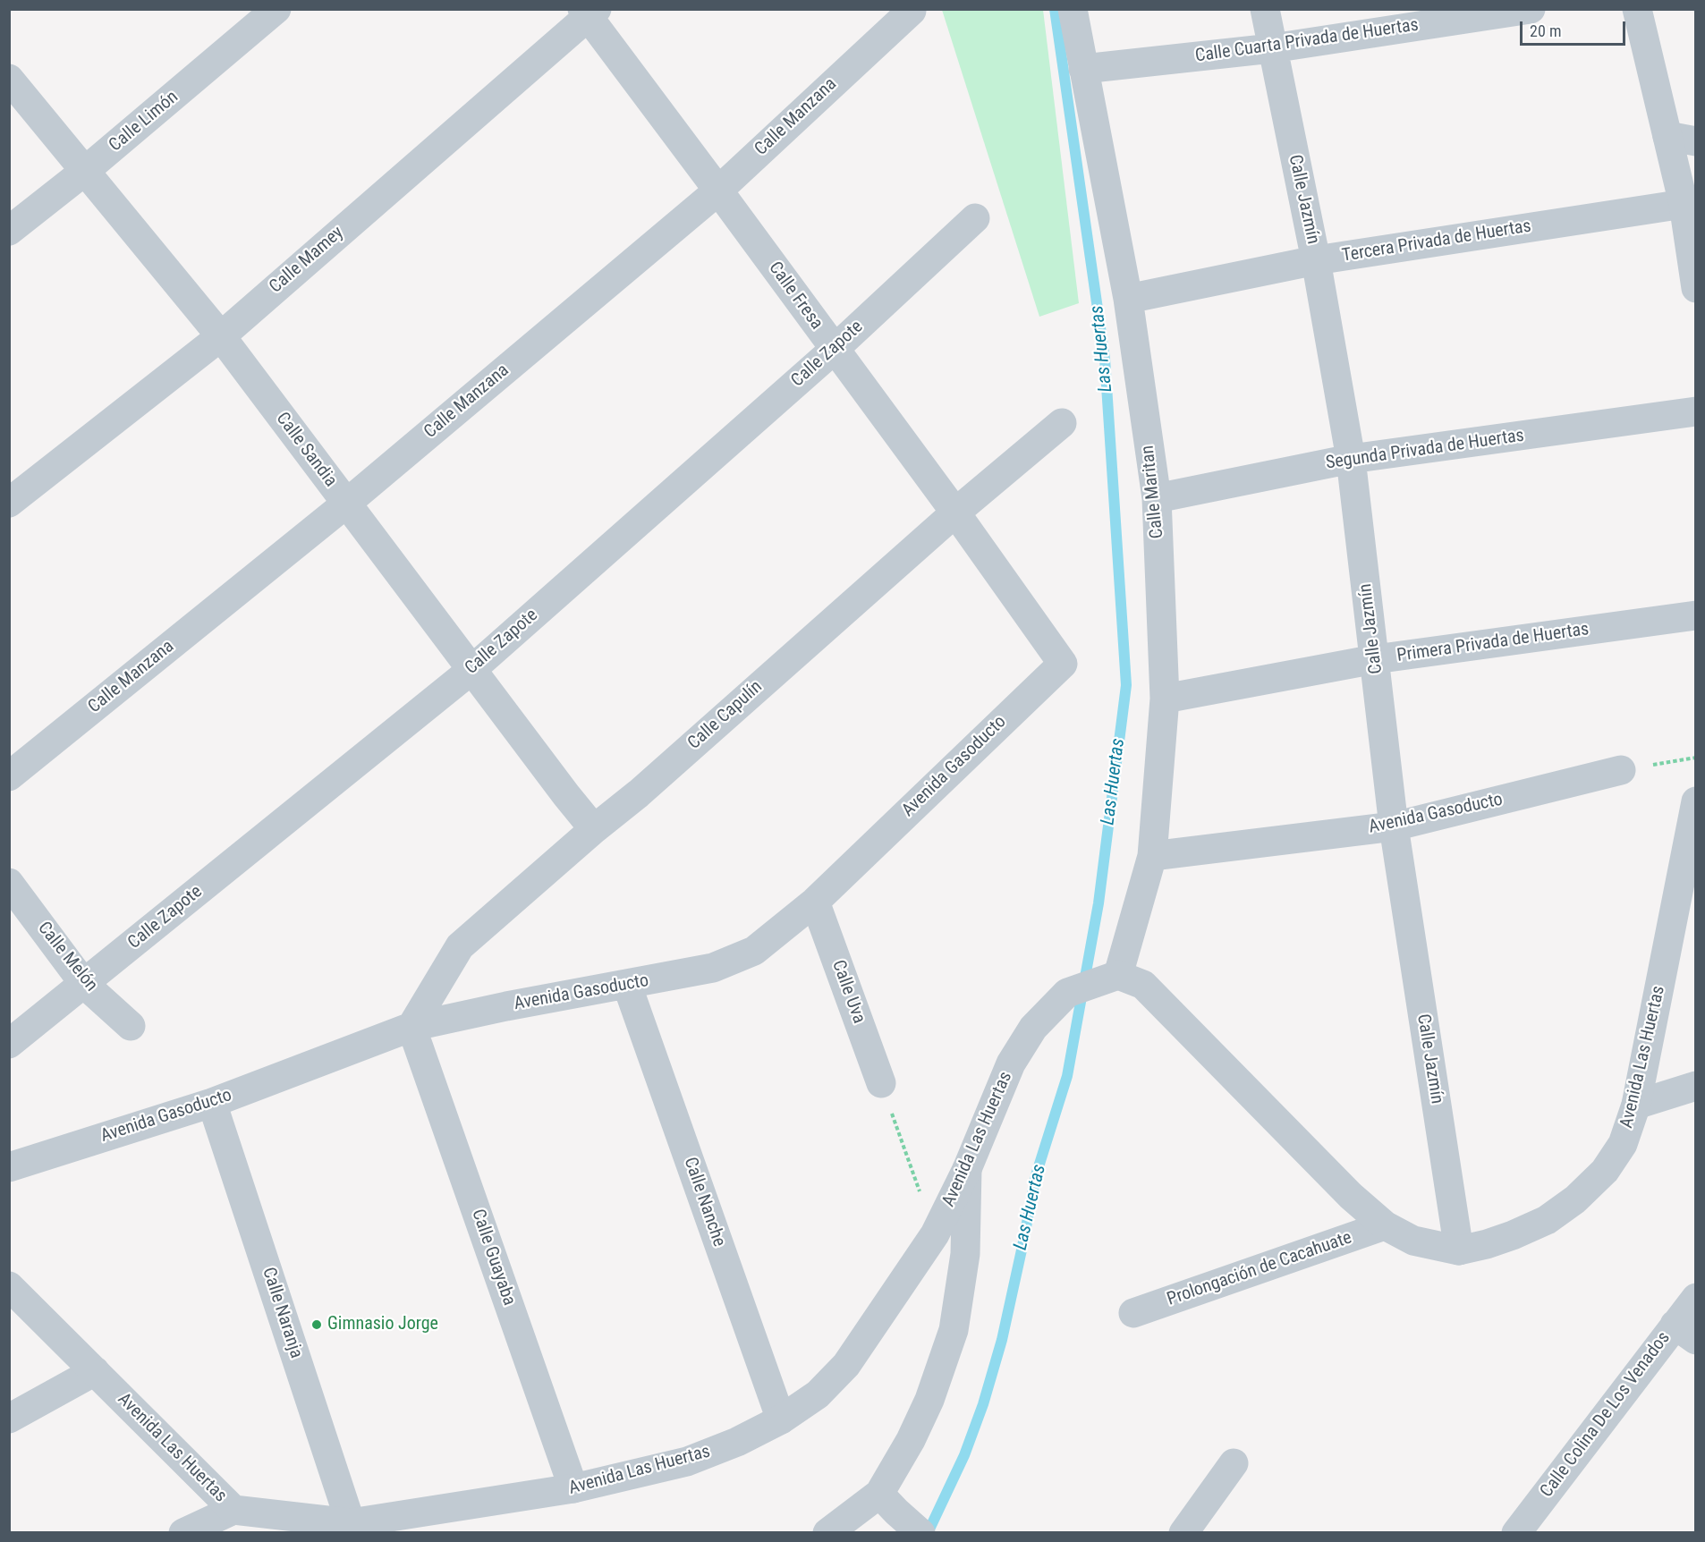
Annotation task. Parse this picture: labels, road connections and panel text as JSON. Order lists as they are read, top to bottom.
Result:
{
  "streets": {
    "street": [
      "Calle Cuarta Privada de Huertas",
      "Calle Manzana",
      "Calle Limón",
      "Calle Jazmín",
      "Tercera Privada de Huertas",
      "Calle Mamey",
      "Calle Fresa",
      "Calle Zapote",
      "Calle Sandia",
      "Segunda Privada de Huertas",
      "Calle Maritan",
      "Primera Privada de Huertas",
      "Calle Capulín",
      "Avenida Gasoducto",
      "Calle Melón",
      "Calle Uva",
      "Avenida Las Huertas",
      "Calle Nanche",
      "Calle Guayaba",
      "Prolongación de Cacahuate",
      "Calle Naranja",
      "Calle Colina De Los Venados"
    ]
  },
  "crossings": [
    ["Calle Cuarta Privada de Huertas", "Calle Jazmín"],
    ["Calle Cuarta Privada de Huertas", "Calle Maritan"],
    ["Calle Manzana", "Calle Fresa"],
    ["Calle Manzana", "Calle Sandia"],
    ["Calle Limón", "Calle Sandia"],
    ["Calle Jazmín", "Tercera Privada de Huertas"],
    ["Calle Jazmín", "Segunda Privada de Huertas"],
    ["Calle Jazmín", "Primera Privada de Huertas"],
    ["Calle Jazmín", "Avenida Gasoducto"],
    ["Calle Jazmín", "Avenida Las Huertas"],
    ["Tercera Privada de Huertas", "Calle Maritan"],
    ["Calle Mamey", "Calle Fresa"],
    ["Calle Mamey", "Calle Sandia"],
    ["Calle Fresa", "Calle Zapote"],
    ["Calle Fresa", "Calle Capulín"],
    ["Calle Fresa", "Avenida Gasoducto"],
    ["Calle Zapote", "Calle Sandia"],
    ["Calle Zapote", "Calle Melón"],
    ["Calle Sandia", "Calle Capulín"],
    ["Segunda Privada de Huertas", "Calle Maritan"],
    ["Calle Maritan", "Primera Privada de Huertas"],
    ["Calle Maritan", "Avenida Gasoducto"],
    ["Calle Maritan", "Avenida Las Huertas"],
    ["Calle Capulín", "Avenida Gasoducto"],
    ["Calle Capulín", "Calle Guayaba"],
    ["Avenida Gasoducto", "Calle Uva"],
    ["Avenida Gasoducto", "Calle Nanche"],
    ["Avenida Gasoducto", "Calle Guayaba"],
    ["Avenida Gasoducto", "Calle Naranja"],
    ["Avenida Las Huertas", "Calle Nanche"],
    ["Avenida Las Huertas", "Calle Guayaba"],
    ["Avenida Las Huertas", "Prolongación de Cacahuate"],
    ["Avenida Las Huertas", "Calle Naranja"]
  ],
  "water": ["Las Huertas"],
  "places": ["Gimnasio Jorge"],
  "scale_bar": "20 m"
}
